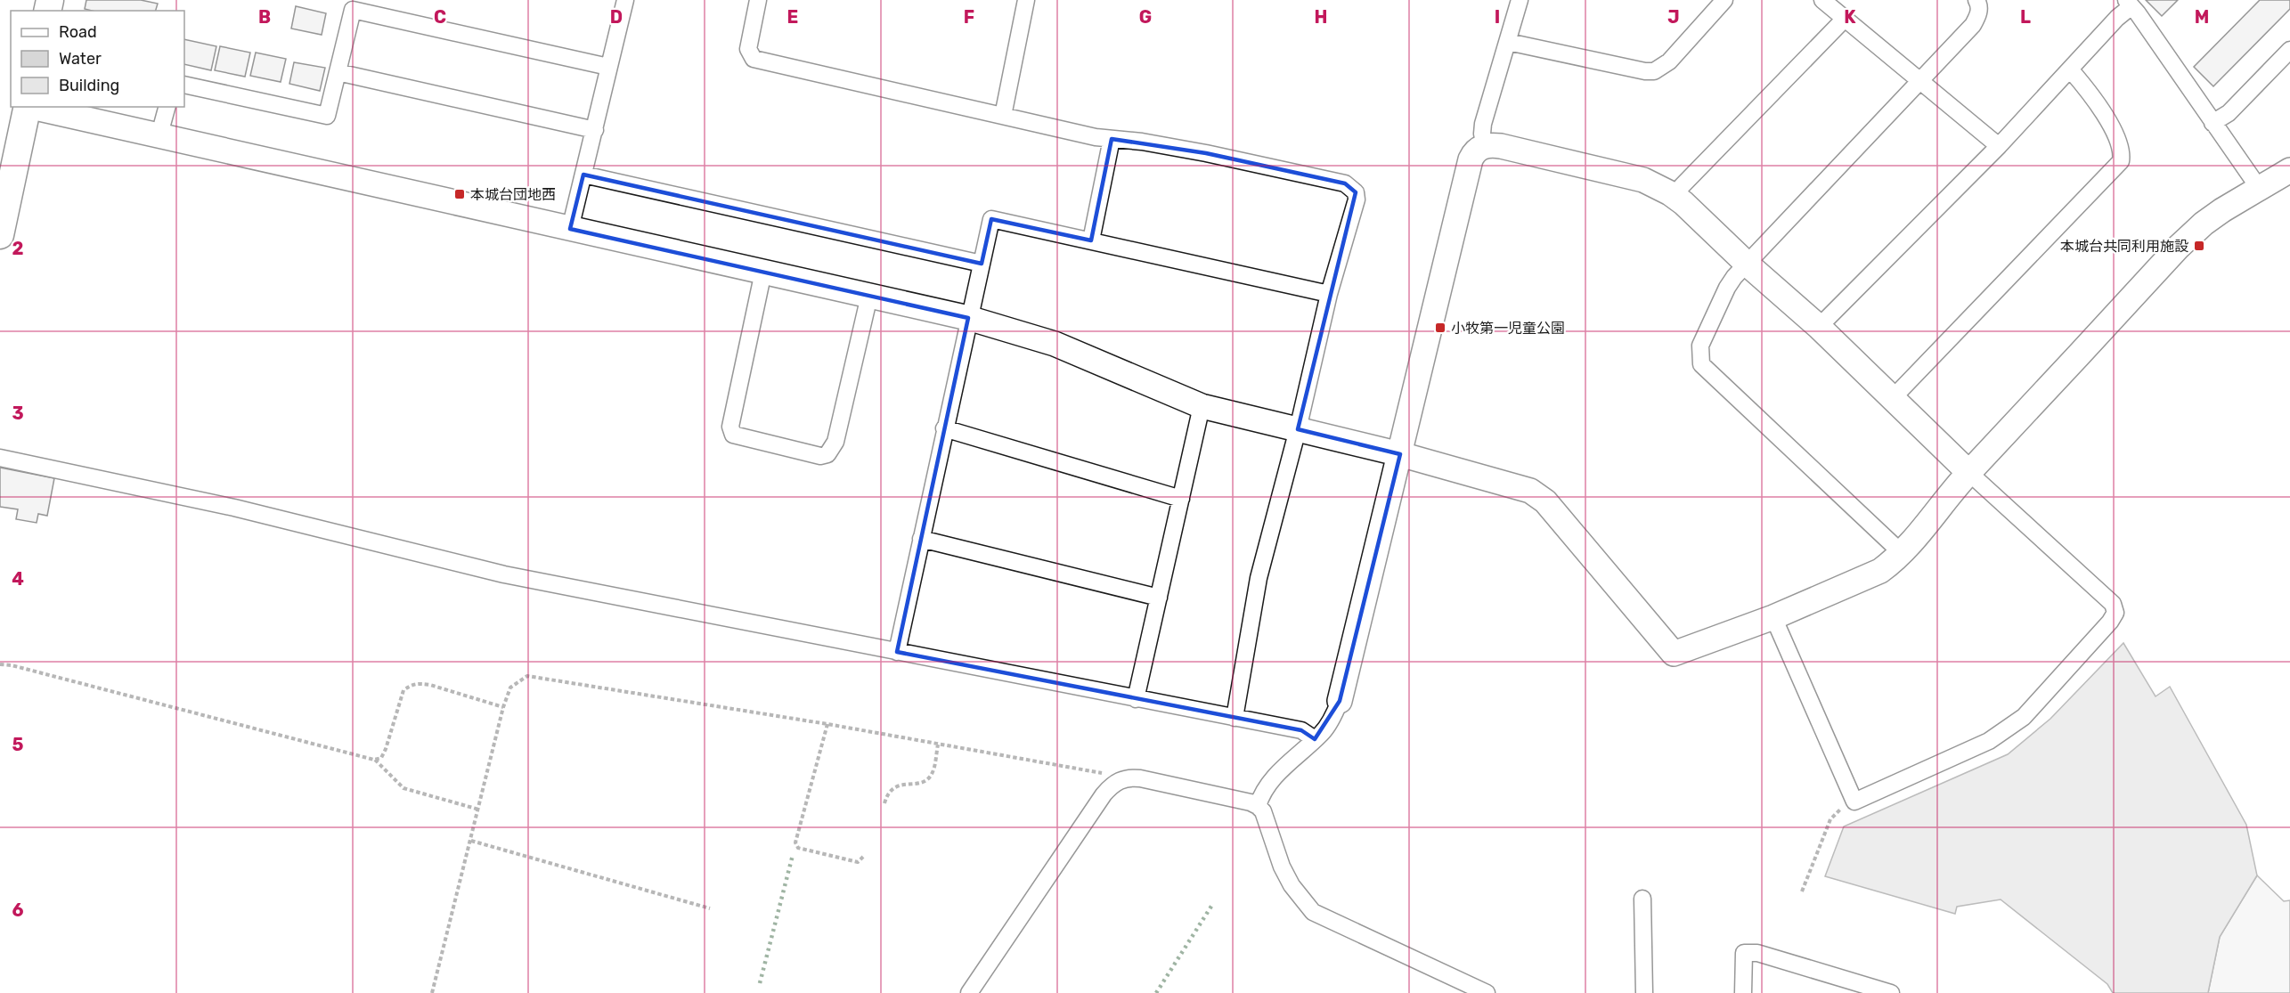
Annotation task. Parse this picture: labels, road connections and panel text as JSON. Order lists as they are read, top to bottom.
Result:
{
  "places": {
    "transit": ["本城台団地西", "本城台共同利用施設", "小牧第一児童公園"]
  },
  "legend": ["Road", "Water", "Building"],
  "grid": {
    "columns": [
      "B",
      "C",
      "D",
      "E",
      "F",
      "G",
      "H",
      "I",
      "J",
      "K",
      "L",
      "M"
    ],
    "rows": [
      "2",
      "3",
      "4",
      "5",
      "6"
    ]
  }
}
